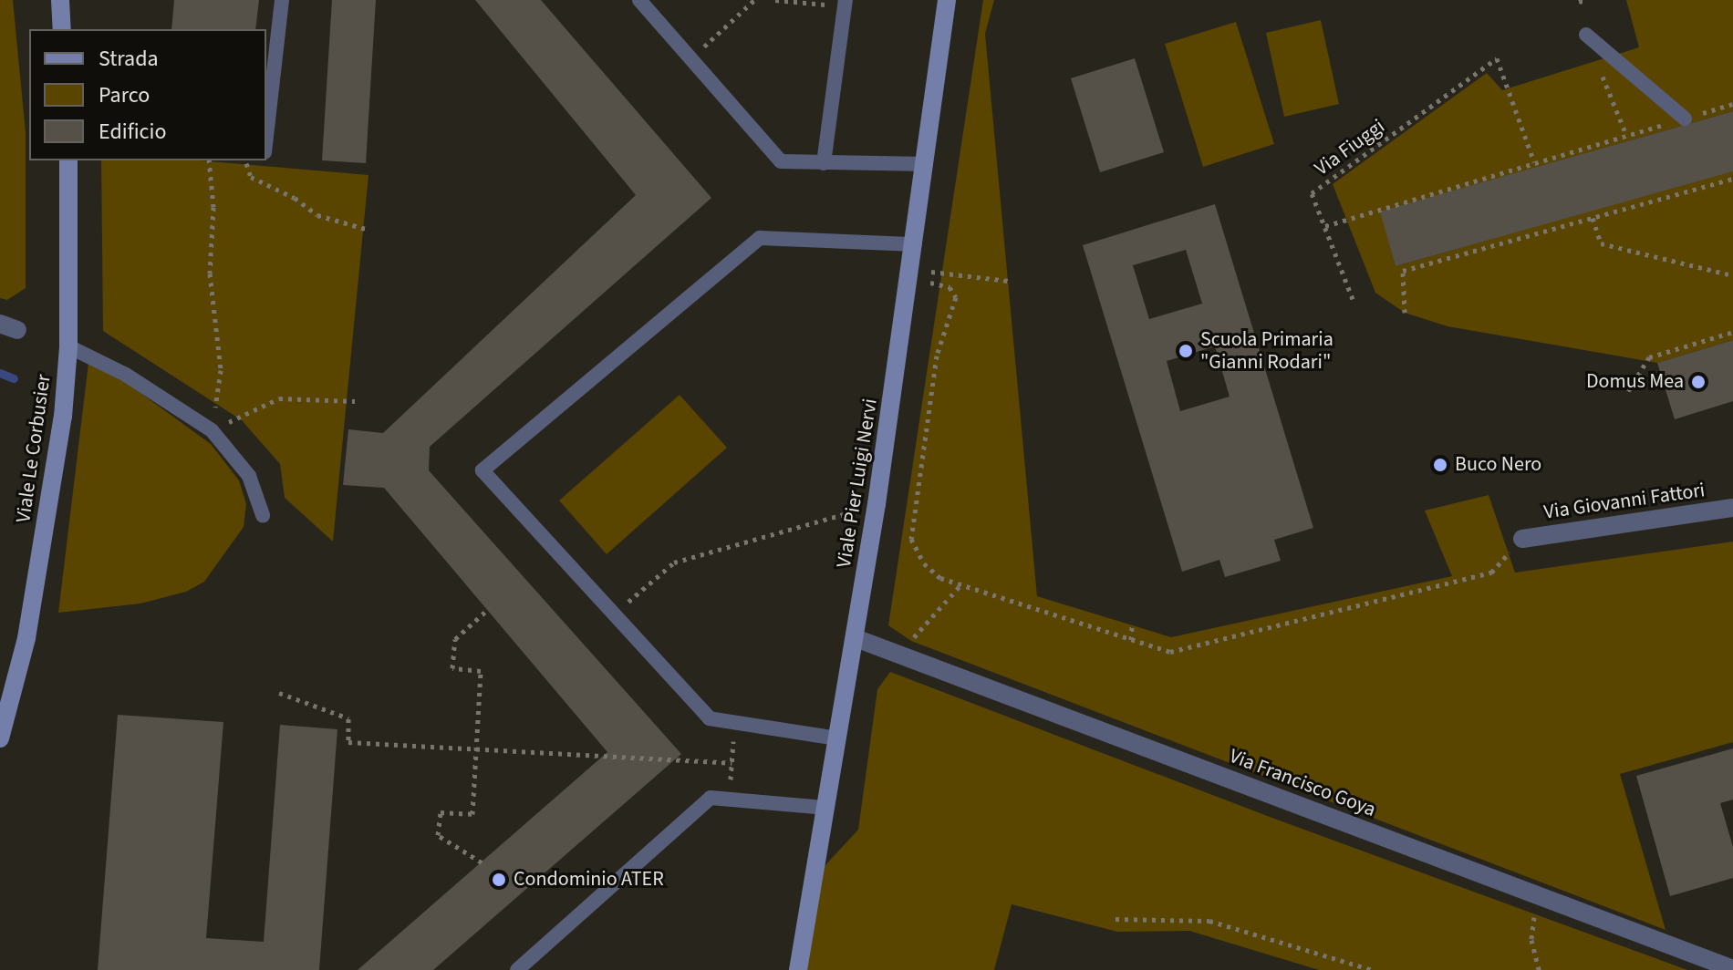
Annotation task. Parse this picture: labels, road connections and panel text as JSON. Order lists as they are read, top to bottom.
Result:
{
  "streets": {
    "street": [
      "Viale Le Corbusier",
      "Viale Pier Luigi Nervi",
      "Via Giovanni Fattori",
      "Via Francisco Goya"
    ],
    "path": ["Via Fiuggi"]
  },
  "crossings": [
    ["Viale Pier Luigi Nervi", "Via Francisco Goya"]
  ],
  "places": [
    "Scuola Primaria \"Gianni Rodari\"",
    "Domus Mea",
    "Buco Nero",
    "Condominio ATER"
  ],
  "legend": ["Strada", "Parco", "Edificio"]
}
